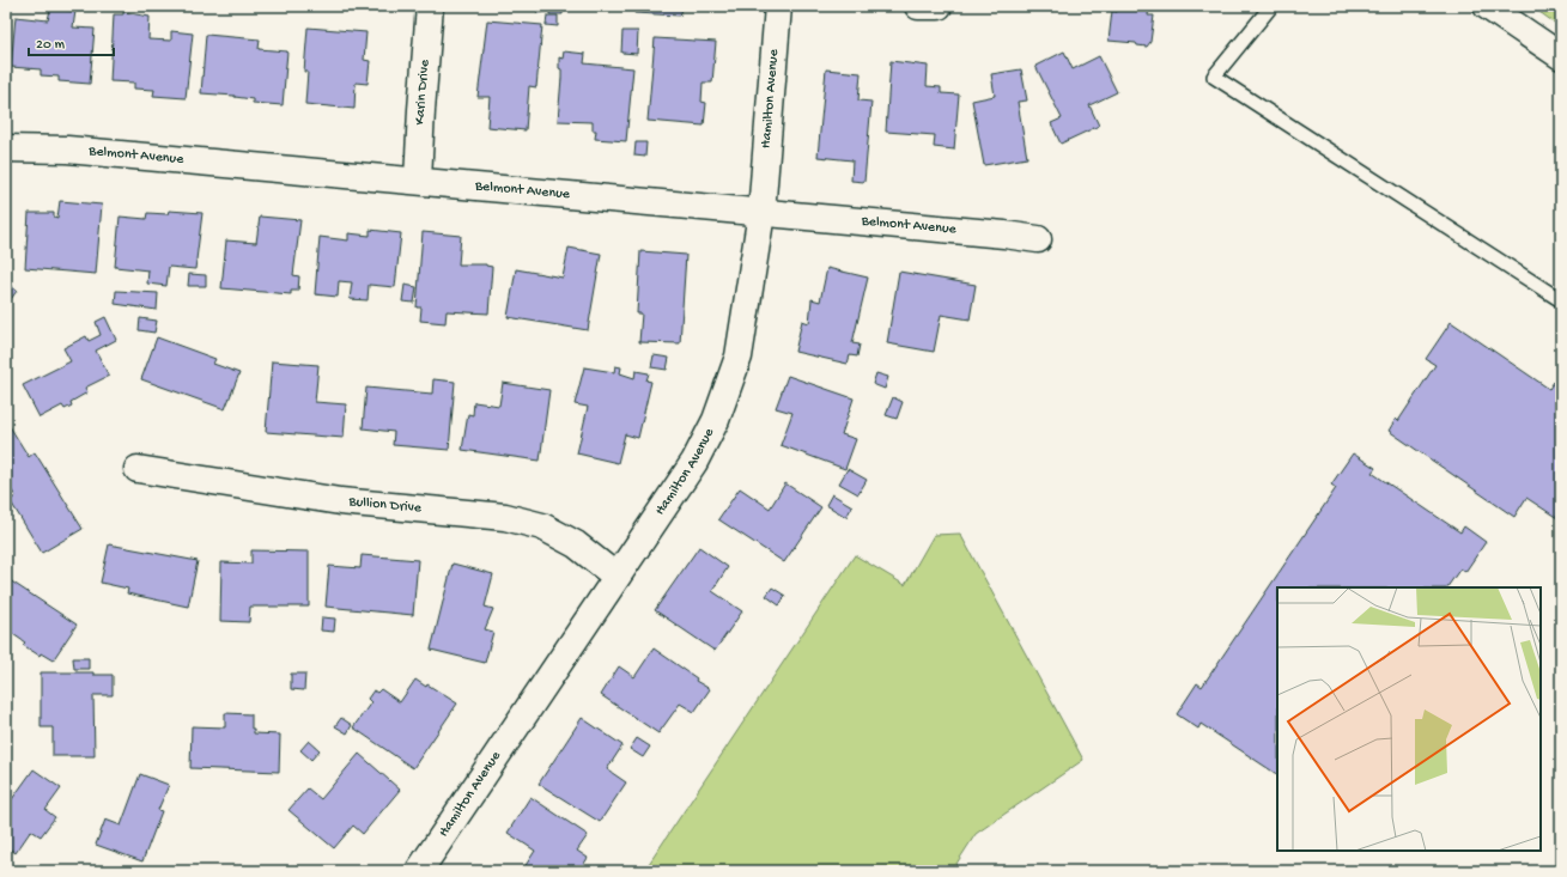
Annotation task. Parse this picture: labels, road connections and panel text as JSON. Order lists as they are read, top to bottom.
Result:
{
  "streets": {
    "street": [
      "Karin Drive",
      "Hamilton Avenue",
      "Belmont Avenue",
      "Bullion Drive"
    ]
  },
  "crossings": [
    ["Karin Drive", "Belmont Avenue"],
    ["Hamilton Avenue", "Belmont Avenue"],
    ["Hamilton Avenue", "Bullion Drive"]
  ],
  "scale_bar": "20 m"
}
